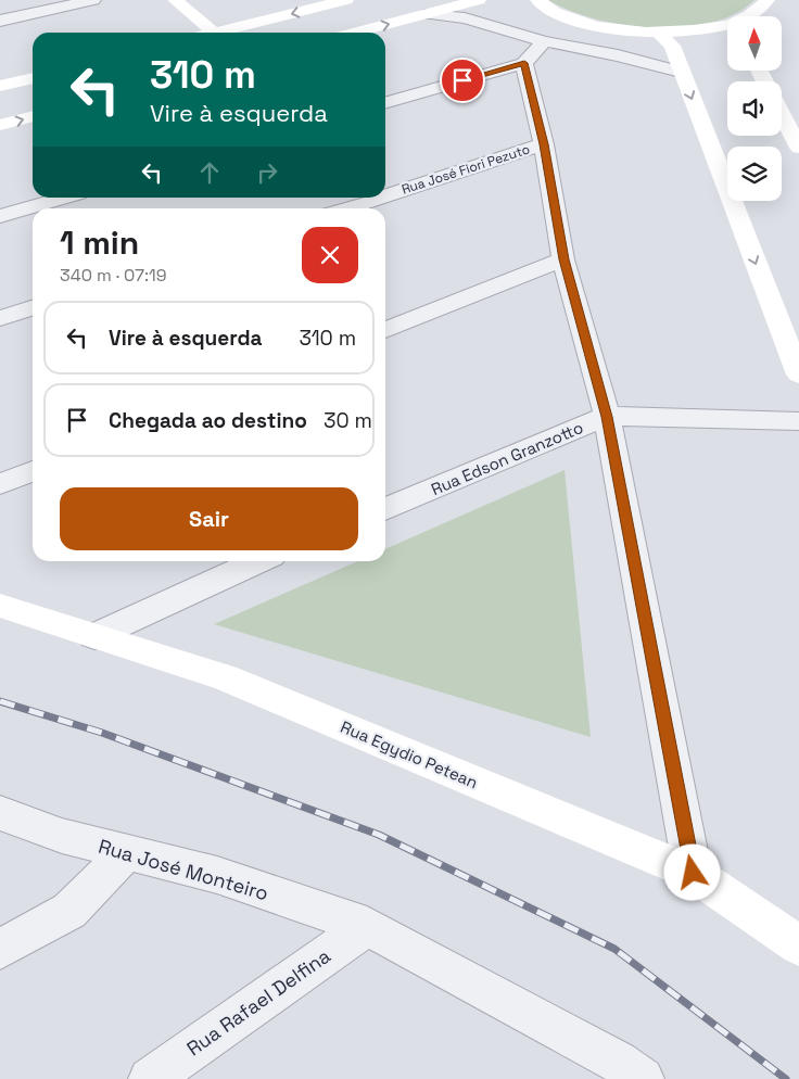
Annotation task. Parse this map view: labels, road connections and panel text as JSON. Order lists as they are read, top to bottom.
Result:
{
  "streets": {
    "street": [
      "Rua José Fiori Pezuto",
      "Rua Edson Granzotto",
      "Rua Egydio Petean",
      "Rua José Monteiro",
      "Rua Rafael Delfina"
    ]
  },
  "crossings": [
    ["Rua José Monteiro", "Rua Rafael Delfina"]
  ],
  "north": "top",
  "page": {
    "turn": ["310 m", "Vire à esquerda"],
    "heading": ["1 min", "340 m · 07:19"],
    "list": [
      {
        "name": "Vire à esquerda",
        "value": "310 m"
      },
      {
        "name": "Chegada ao destino",
        "value": "30 m"
      }
    ],
    "buttons": "Sair"
  }
}
